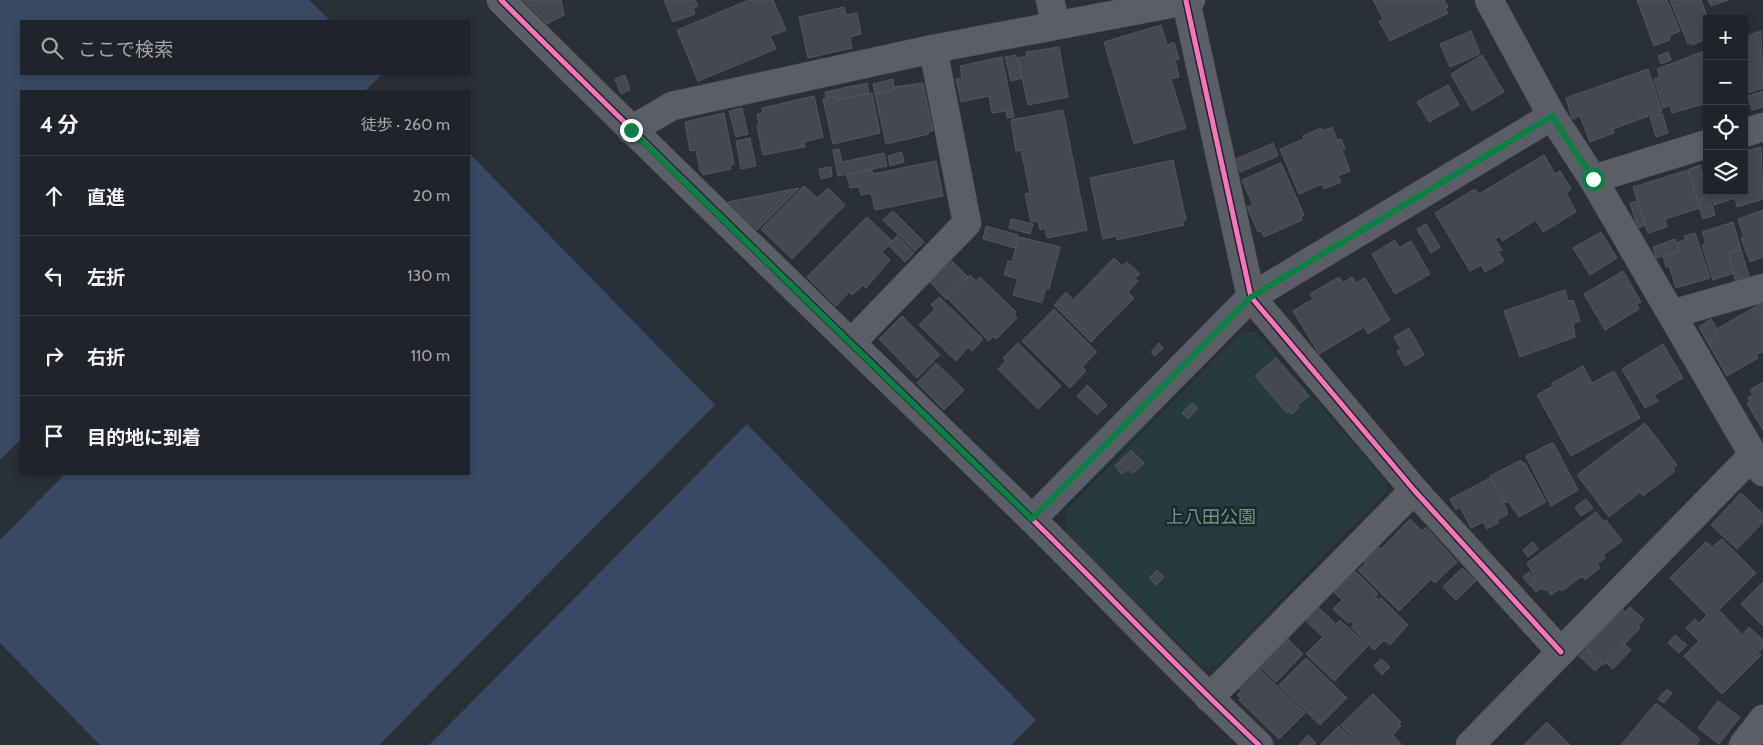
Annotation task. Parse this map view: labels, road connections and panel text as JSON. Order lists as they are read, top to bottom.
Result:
{
  "parks": ["上八田公園"],
  "page": {
    "map_buttons": ["+", "−"],
    "search": "ここで検索",
    "heading": ["4 分", "徒歩 · 260 m"],
    "list": [
      ["直進", "20 m"],
      ["左折", "130 m"],
      ["右折", "110 m"],
      "目的地に到着"
    ]
  }
}
